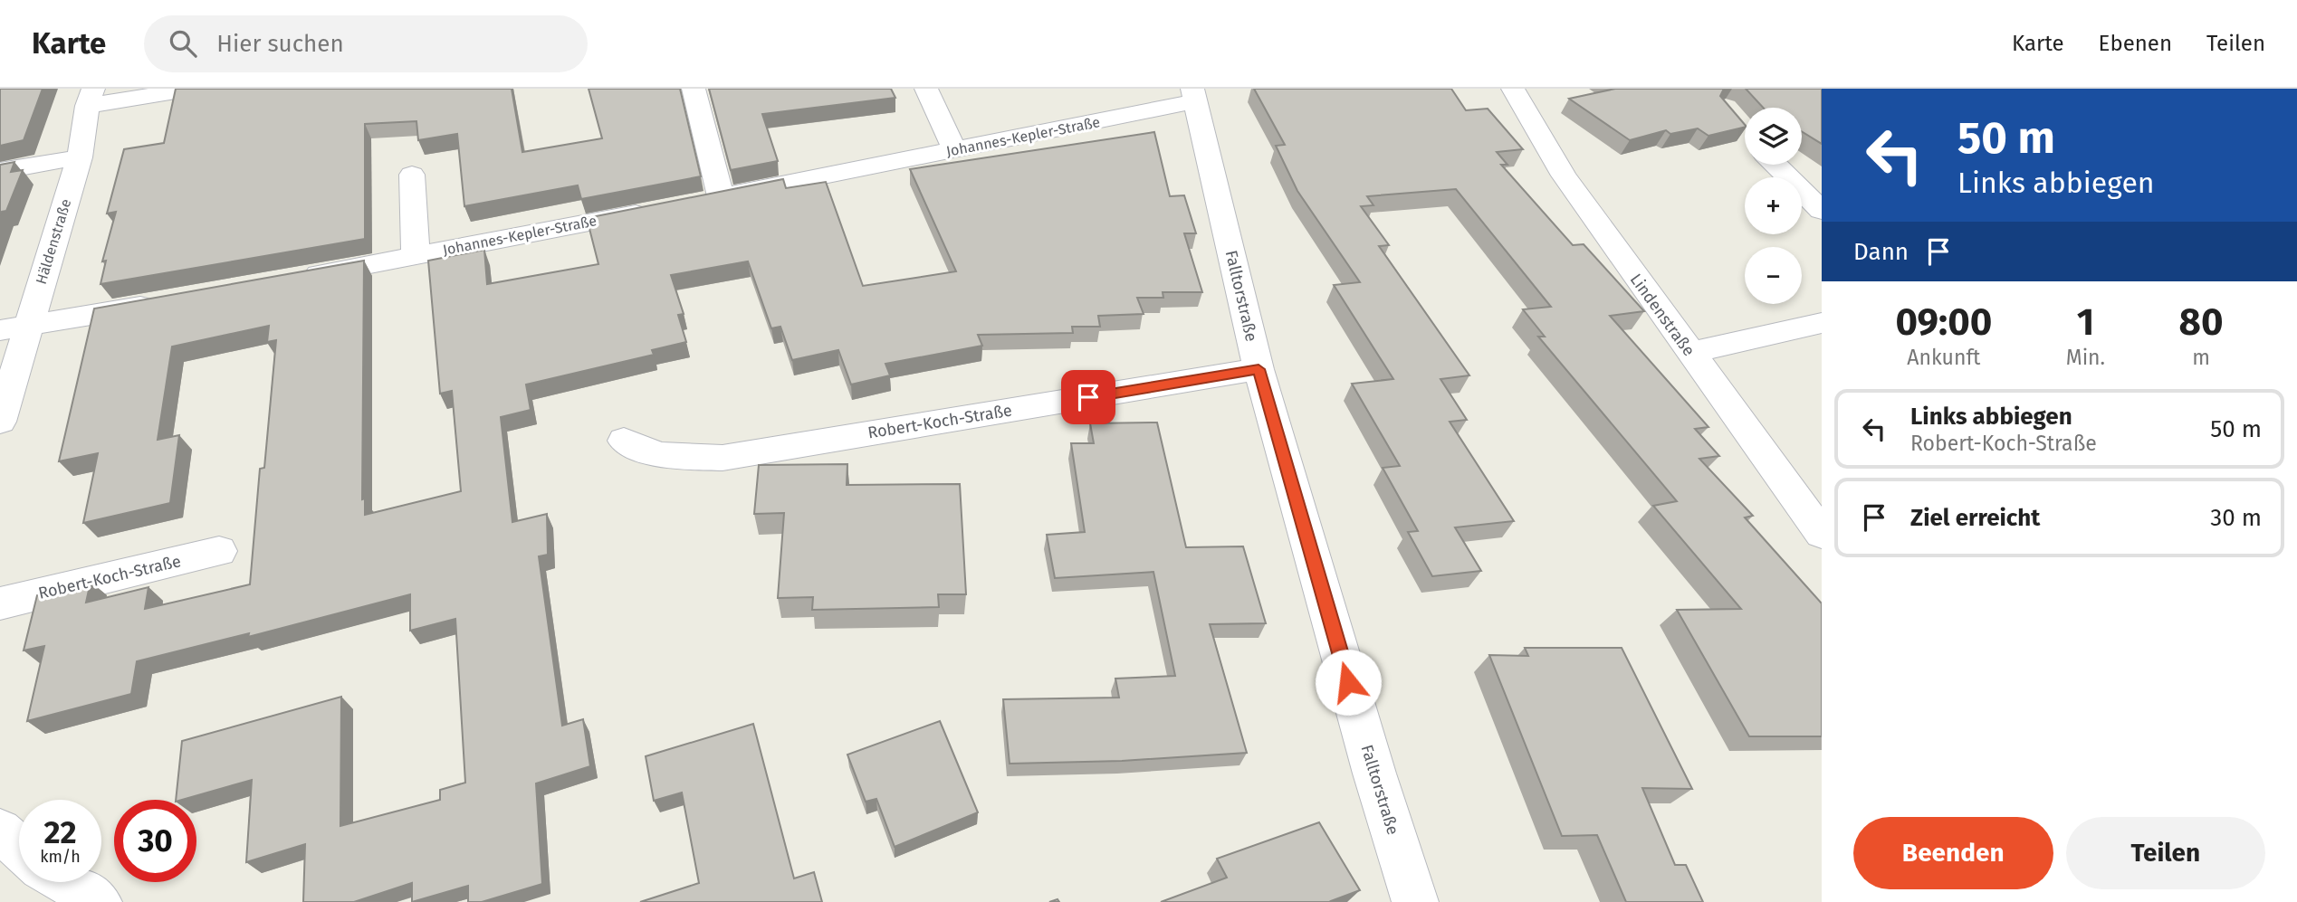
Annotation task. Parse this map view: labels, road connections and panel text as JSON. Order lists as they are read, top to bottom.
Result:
{
  "streets": {
    "street": [
      "Johannes-Kepler-Straße",
      "Häldenstraße",
      "Falltorstraße",
      "Lindenstraße",
      "Robert-Koch-Straße"
    ]
  },
  "crossings": [
    ["Johannes-Kepler-Straße", "Falltorstraße"],
    ["Falltorstraße", "Robert-Koch-Straße"]
  ],
  "page": {
    "header": "Karte",
    "search": "Hier suchen",
    "nav": ["Karte", "Ebenen", "Teilen"],
    "turn": ["50 m", "Links abbiegen"],
    "map_buttons": ["+", "−"],
    "then": "Dann",
    "eta": [
      "09:00",
      "Ankunft",
      "1",
      "Min.",
      "80",
      "m"
    ],
    "list": [
      {
        "name": "Links abbiegen",
        "note": "Robert-Koch-Straße",
        "value": "50 m"
      },
      {
        "name": "Ziel erreicht",
        "value": "30 m"
      }
    ],
    "speed": "22 km/h",
    "limit": "30",
    "buttons": ["Beenden", "Teilen"]
  }
}
